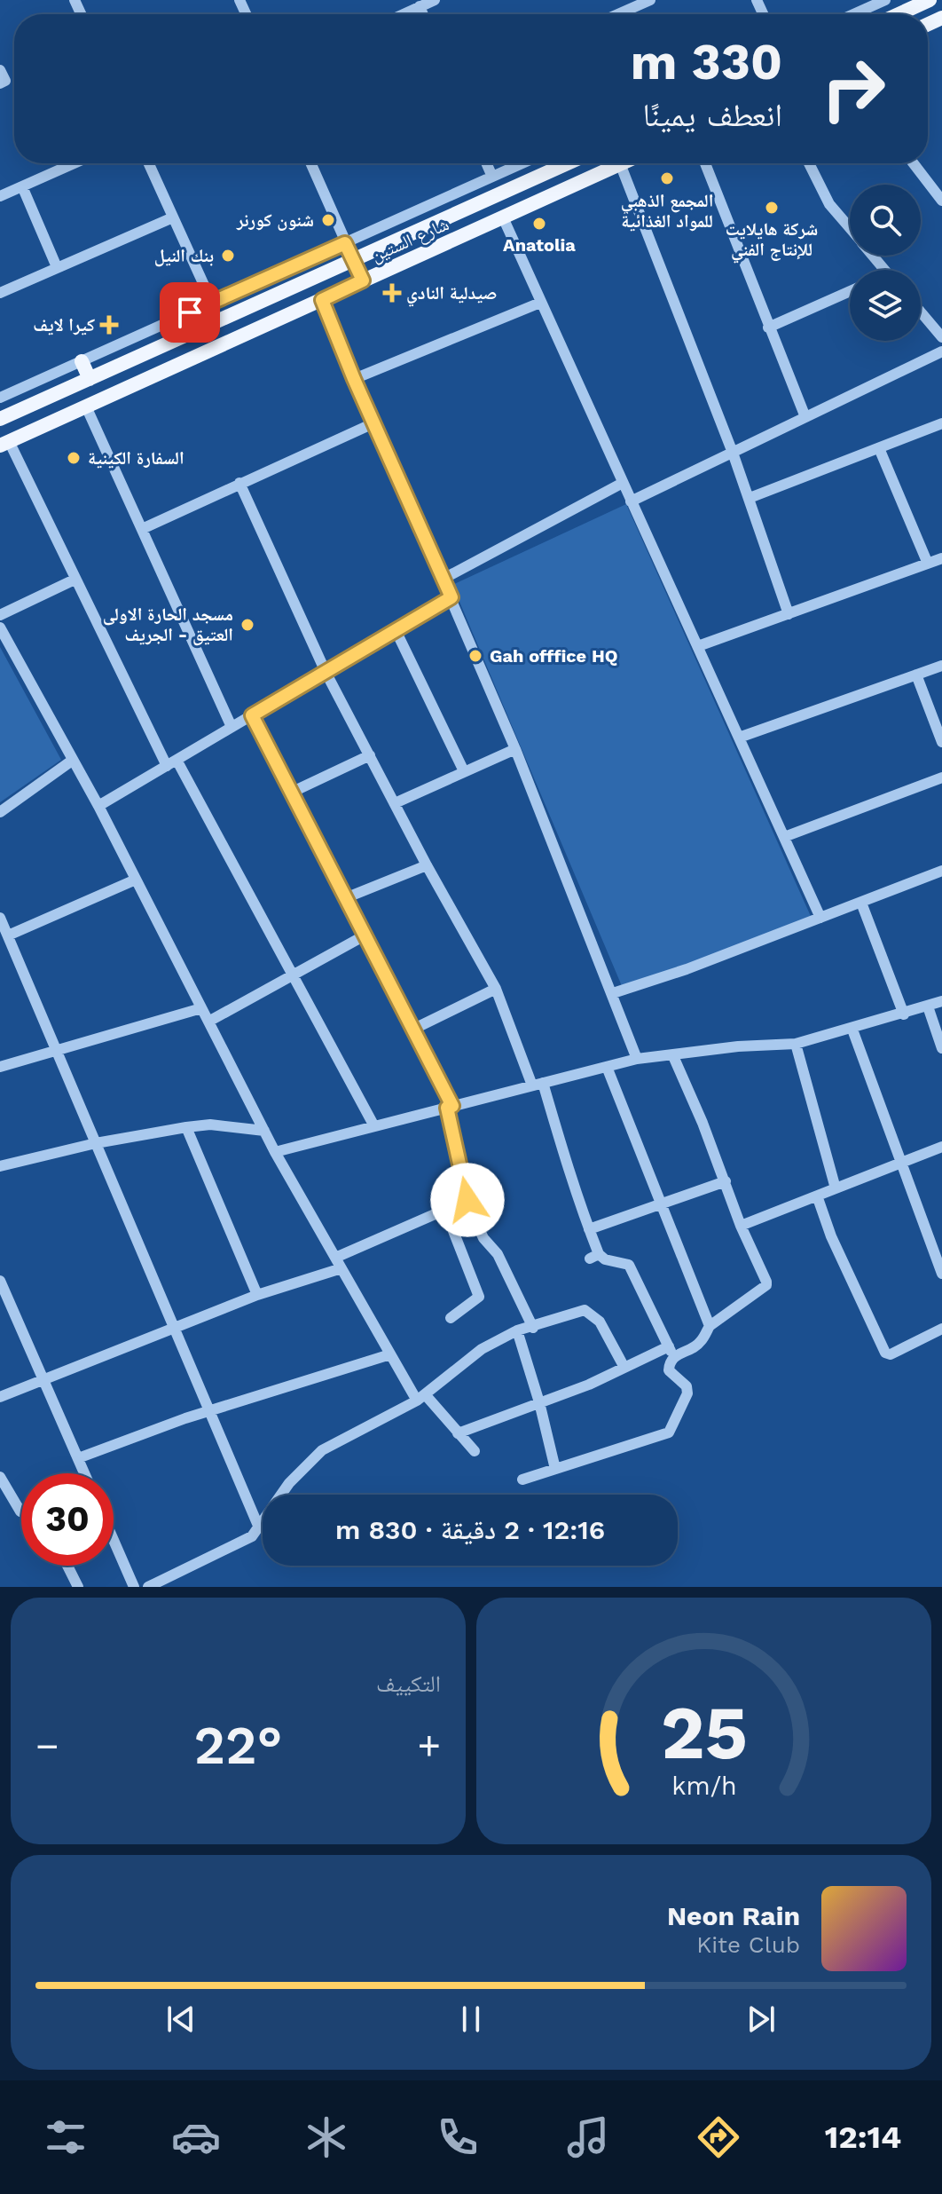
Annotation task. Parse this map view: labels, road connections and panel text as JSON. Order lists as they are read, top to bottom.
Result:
{
  "streets": {
    "main road": ["شارع الستين"]
  },
  "places": {
    "other": [
      "المجمع الذهبي للمواد الغذائية",
      "شركة هايلايت للإنتاج الفني",
      "شنون كورنر",
      "Anatolia",
      "بنك النيل",
      "السفارة الكينية",
      "مسجد الحارة الاولى العتيق - الجريف",
      "Gah offfice HQ"
    ],
    "health": ["صيدلية النادي", "كيرا لايف"]
  },
  "page": {
    "turn": ["330 m", "انعطف يمينًا"],
    "limit": "30",
    "trip": "12:16 · 2 دقيقة · 830 m",
    "tile": "التكييف",
    "heat": ["−", "22°", "+"],
    "song": ["Neon Rain", "Kite Club"],
    "tabs": "12:14",
    "gauge": ["25", "km/h"]
  }
}
